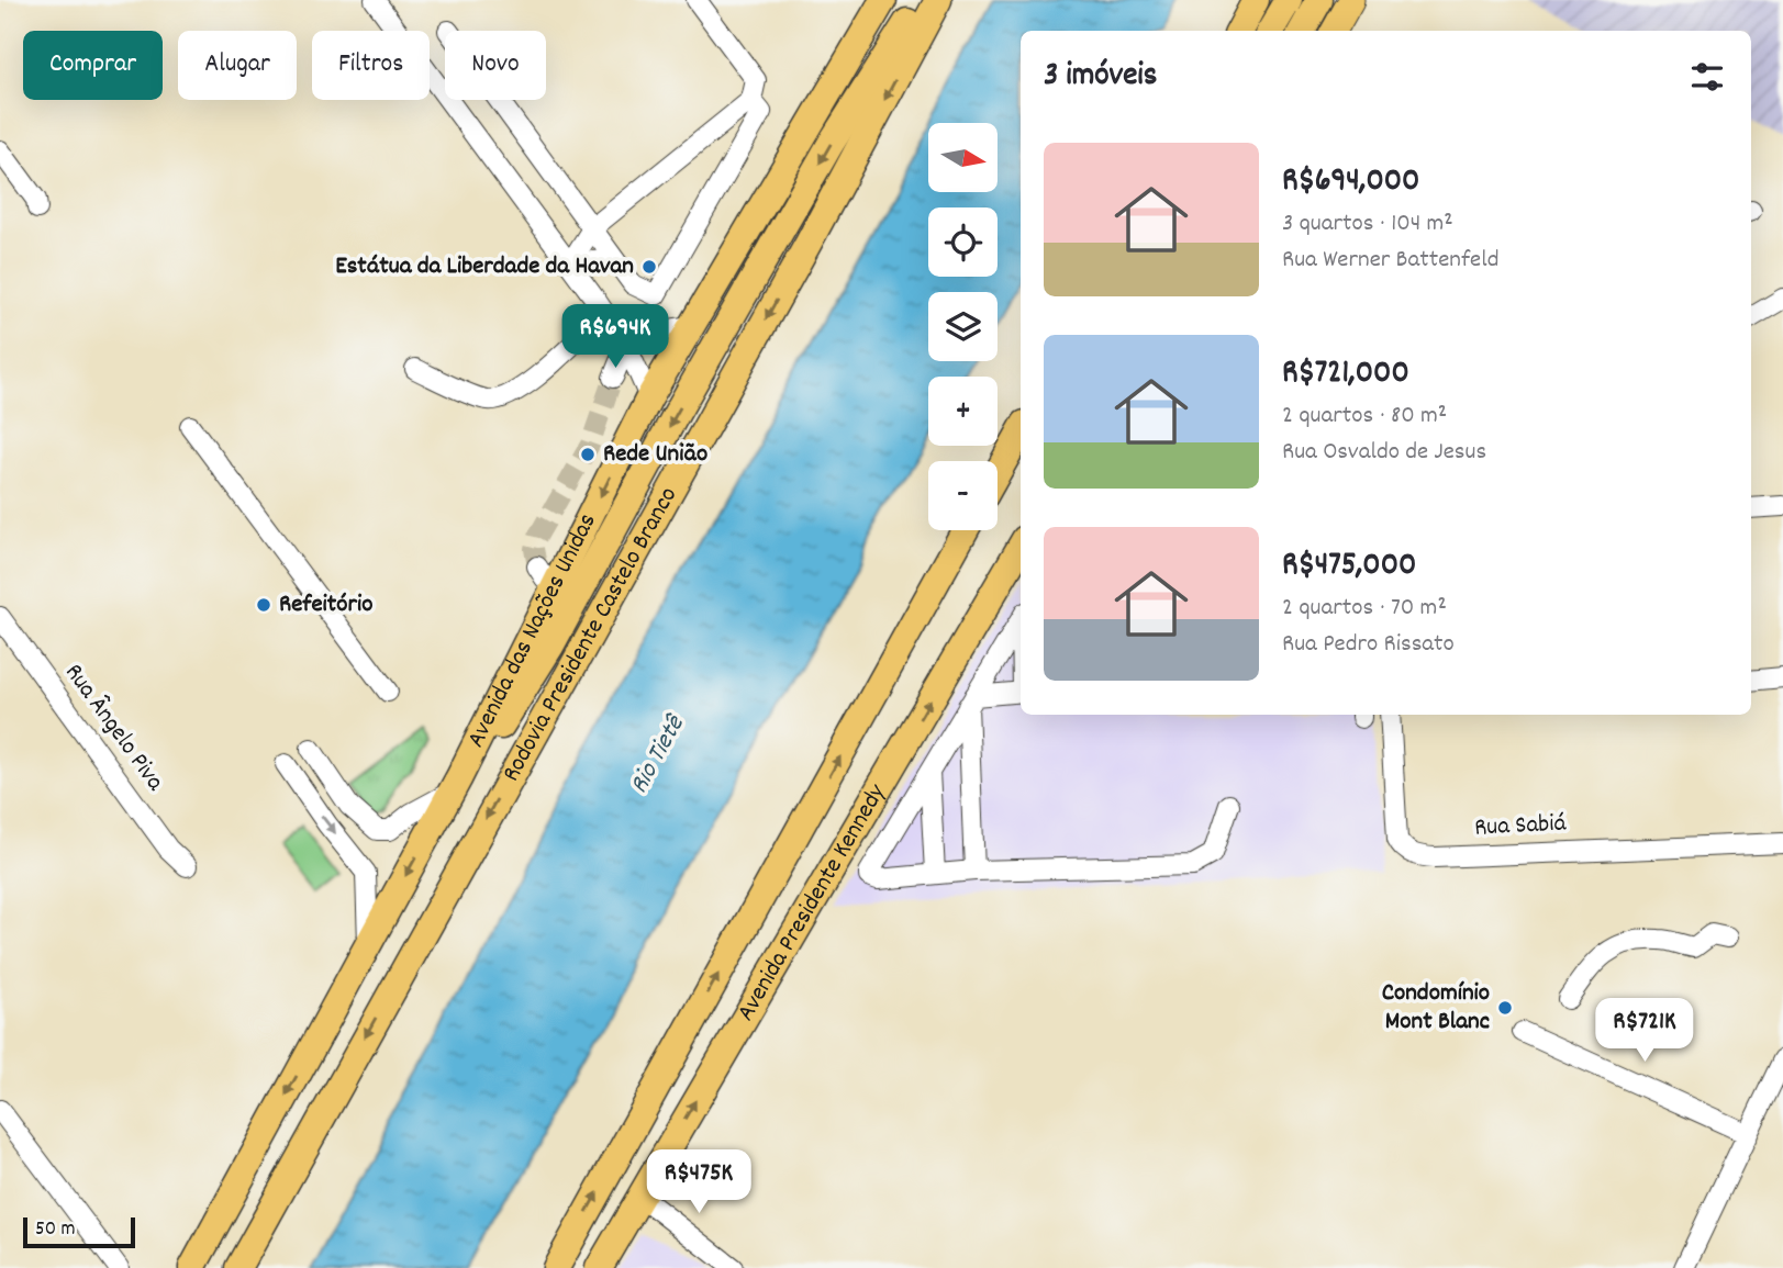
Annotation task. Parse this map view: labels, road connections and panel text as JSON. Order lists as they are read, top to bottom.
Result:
{
  "streets": {
    "highway": ["Avenida das Nações Unidas", "Rodovia Presidente Castelo Branco", "Avenida Presidente Kennedy"],
    "street": ["Rua Ângelo Piva", "Rua Sabiá"]
  },
  "water": ["Rio Tietê"],
  "places": [
    "Estátua da Liberdade da Havan",
    "Rede União",
    "Refeitório",
    "Condomínio Mont Blanc"
  ],
  "scale_bar": "50 m",
  "north": "right",
  "page": {
    "chip": [
      "Comprar",
      "Alugar",
      "Filtros",
      "Novo"
    ],
    "heading": "3 imóveis",
    "map_buttons": ["+", "−"],
    "list": [
      {
        "name": "R$694,000",
        "note": "3 quartos · 104 m² · Rua Werner Battenfeld"
      },
      {
        "name": "R$721,000",
        "note": "2 quartos · 80 m² · Rua Osvaldo de Jesus"
      },
      {
        "name": "R$475,000",
        "note": "2 quartos · 70 m² · Rua Pedro Rissato"
      }
    ],
    "price": ["R$694K", "R$721K", "R$475K"],
    "scale": "50 m"
  }
}
